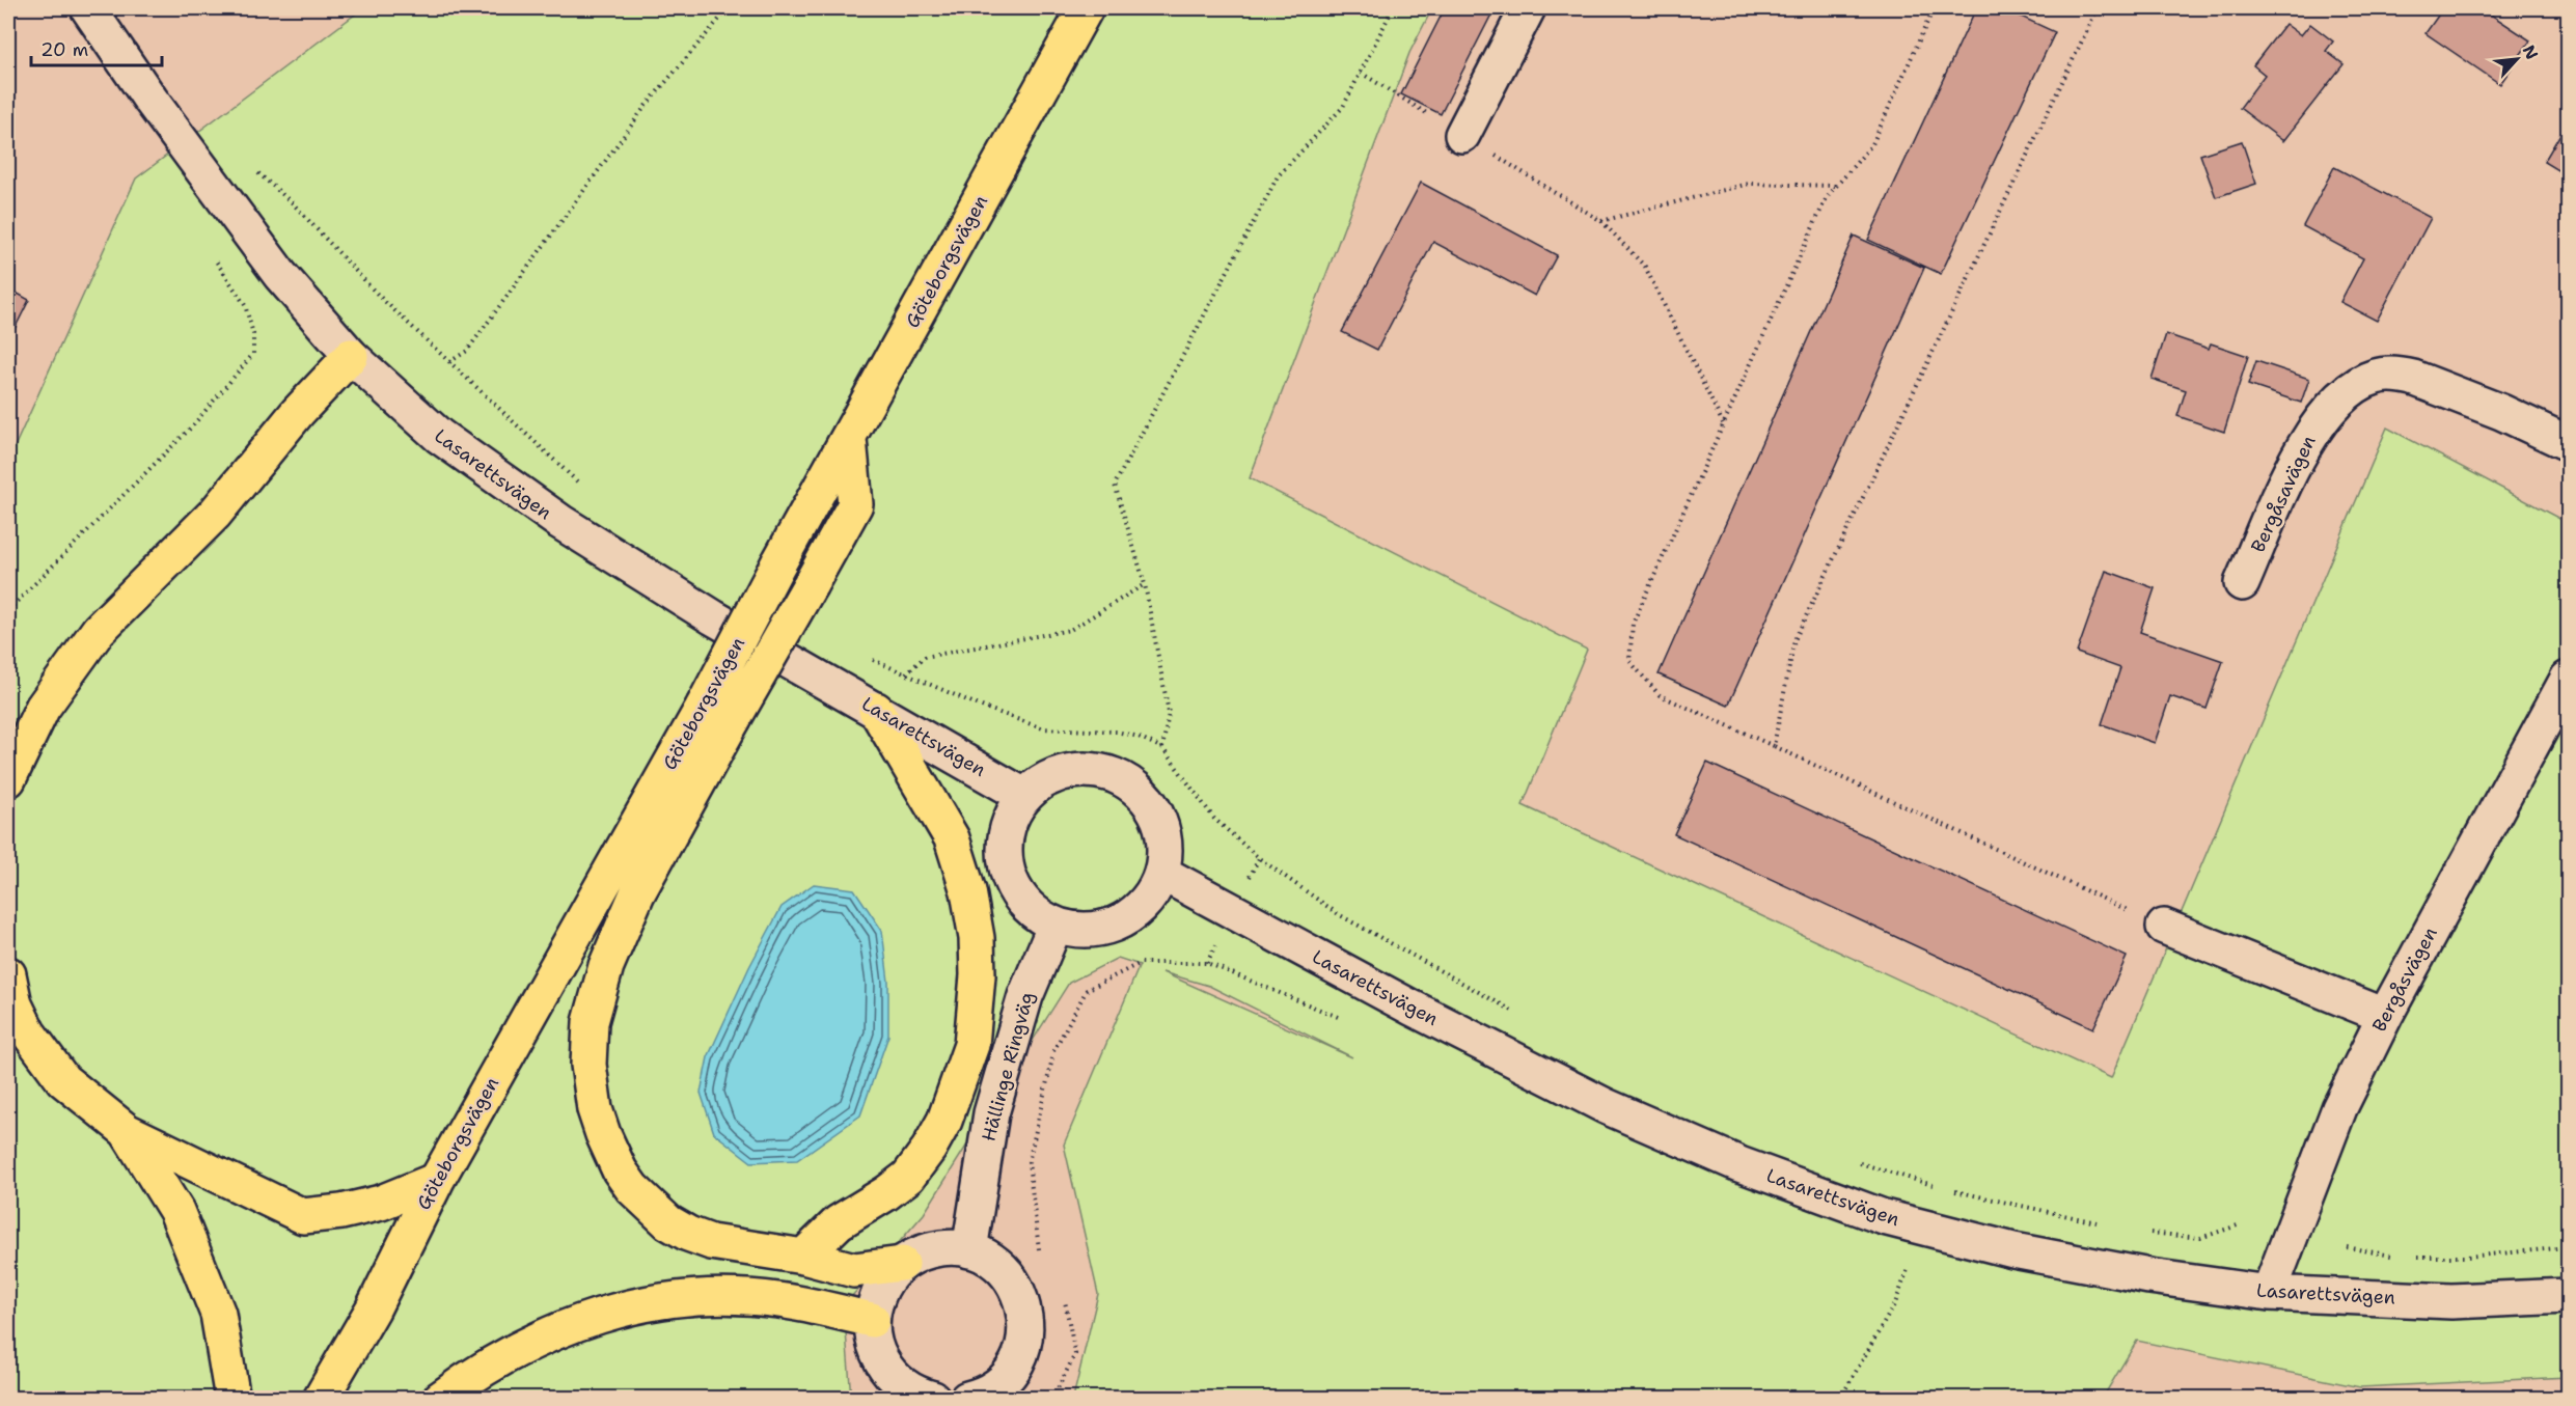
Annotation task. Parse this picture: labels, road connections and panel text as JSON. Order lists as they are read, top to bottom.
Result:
{
  "streets": {
    "main road": ["Göteborgsvägen"],
    "street": [
      "Lasarettsvägen",
      "Bergåsavägen",
      "Bergåsvägen",
      "Hällinge Ringväg"
    ]
  },
  "crossings": [
    ["Lasarettsvägen", "Bergåsvägen"],
    ["Lasarettsvägen", "Hällinge Ringväg"]
  ],
  "scale_bar": "20 m",
  "north": "top right"
}
